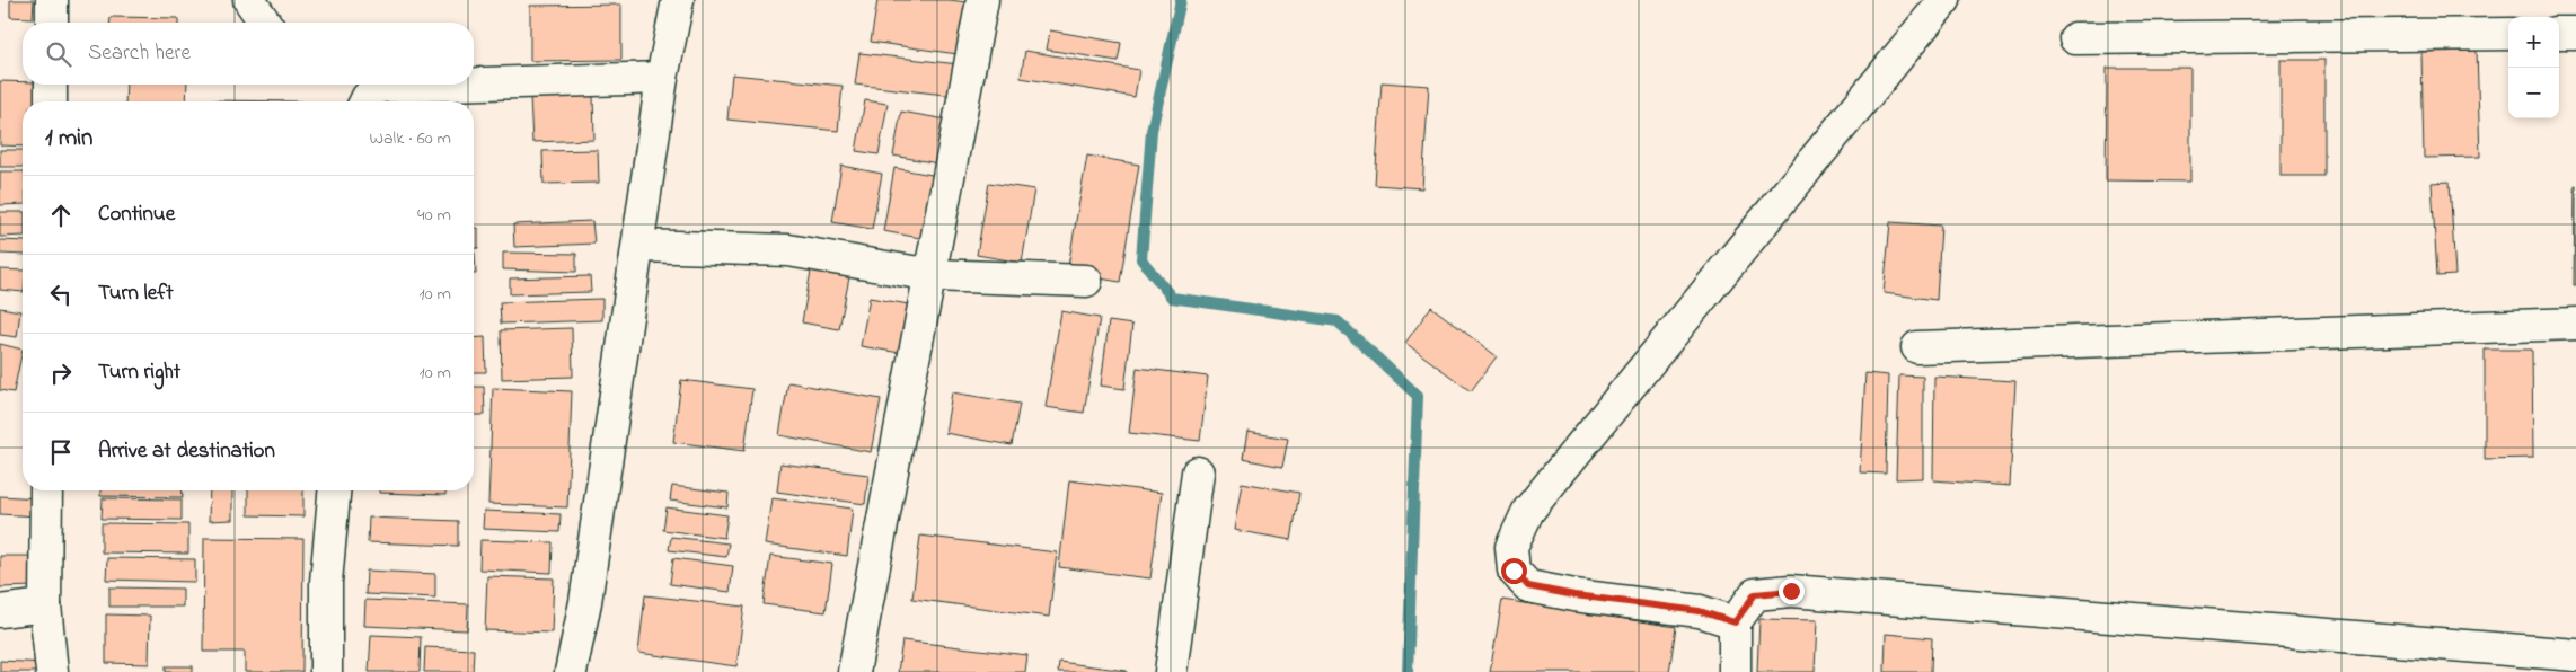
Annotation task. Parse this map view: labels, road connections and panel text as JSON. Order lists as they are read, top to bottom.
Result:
{
  "page": {
    "map_buttons": ["+", "−"],
    "search": "Search here",
    "heading": ["1 min", "Walk · 60 m"],
    "list": [
      ["Continue", "40 m"],
      ["Turn left", "10 m"],
      ["Turn right", "10 m"],
      "Arrive at destination"
    ]
  }
}
